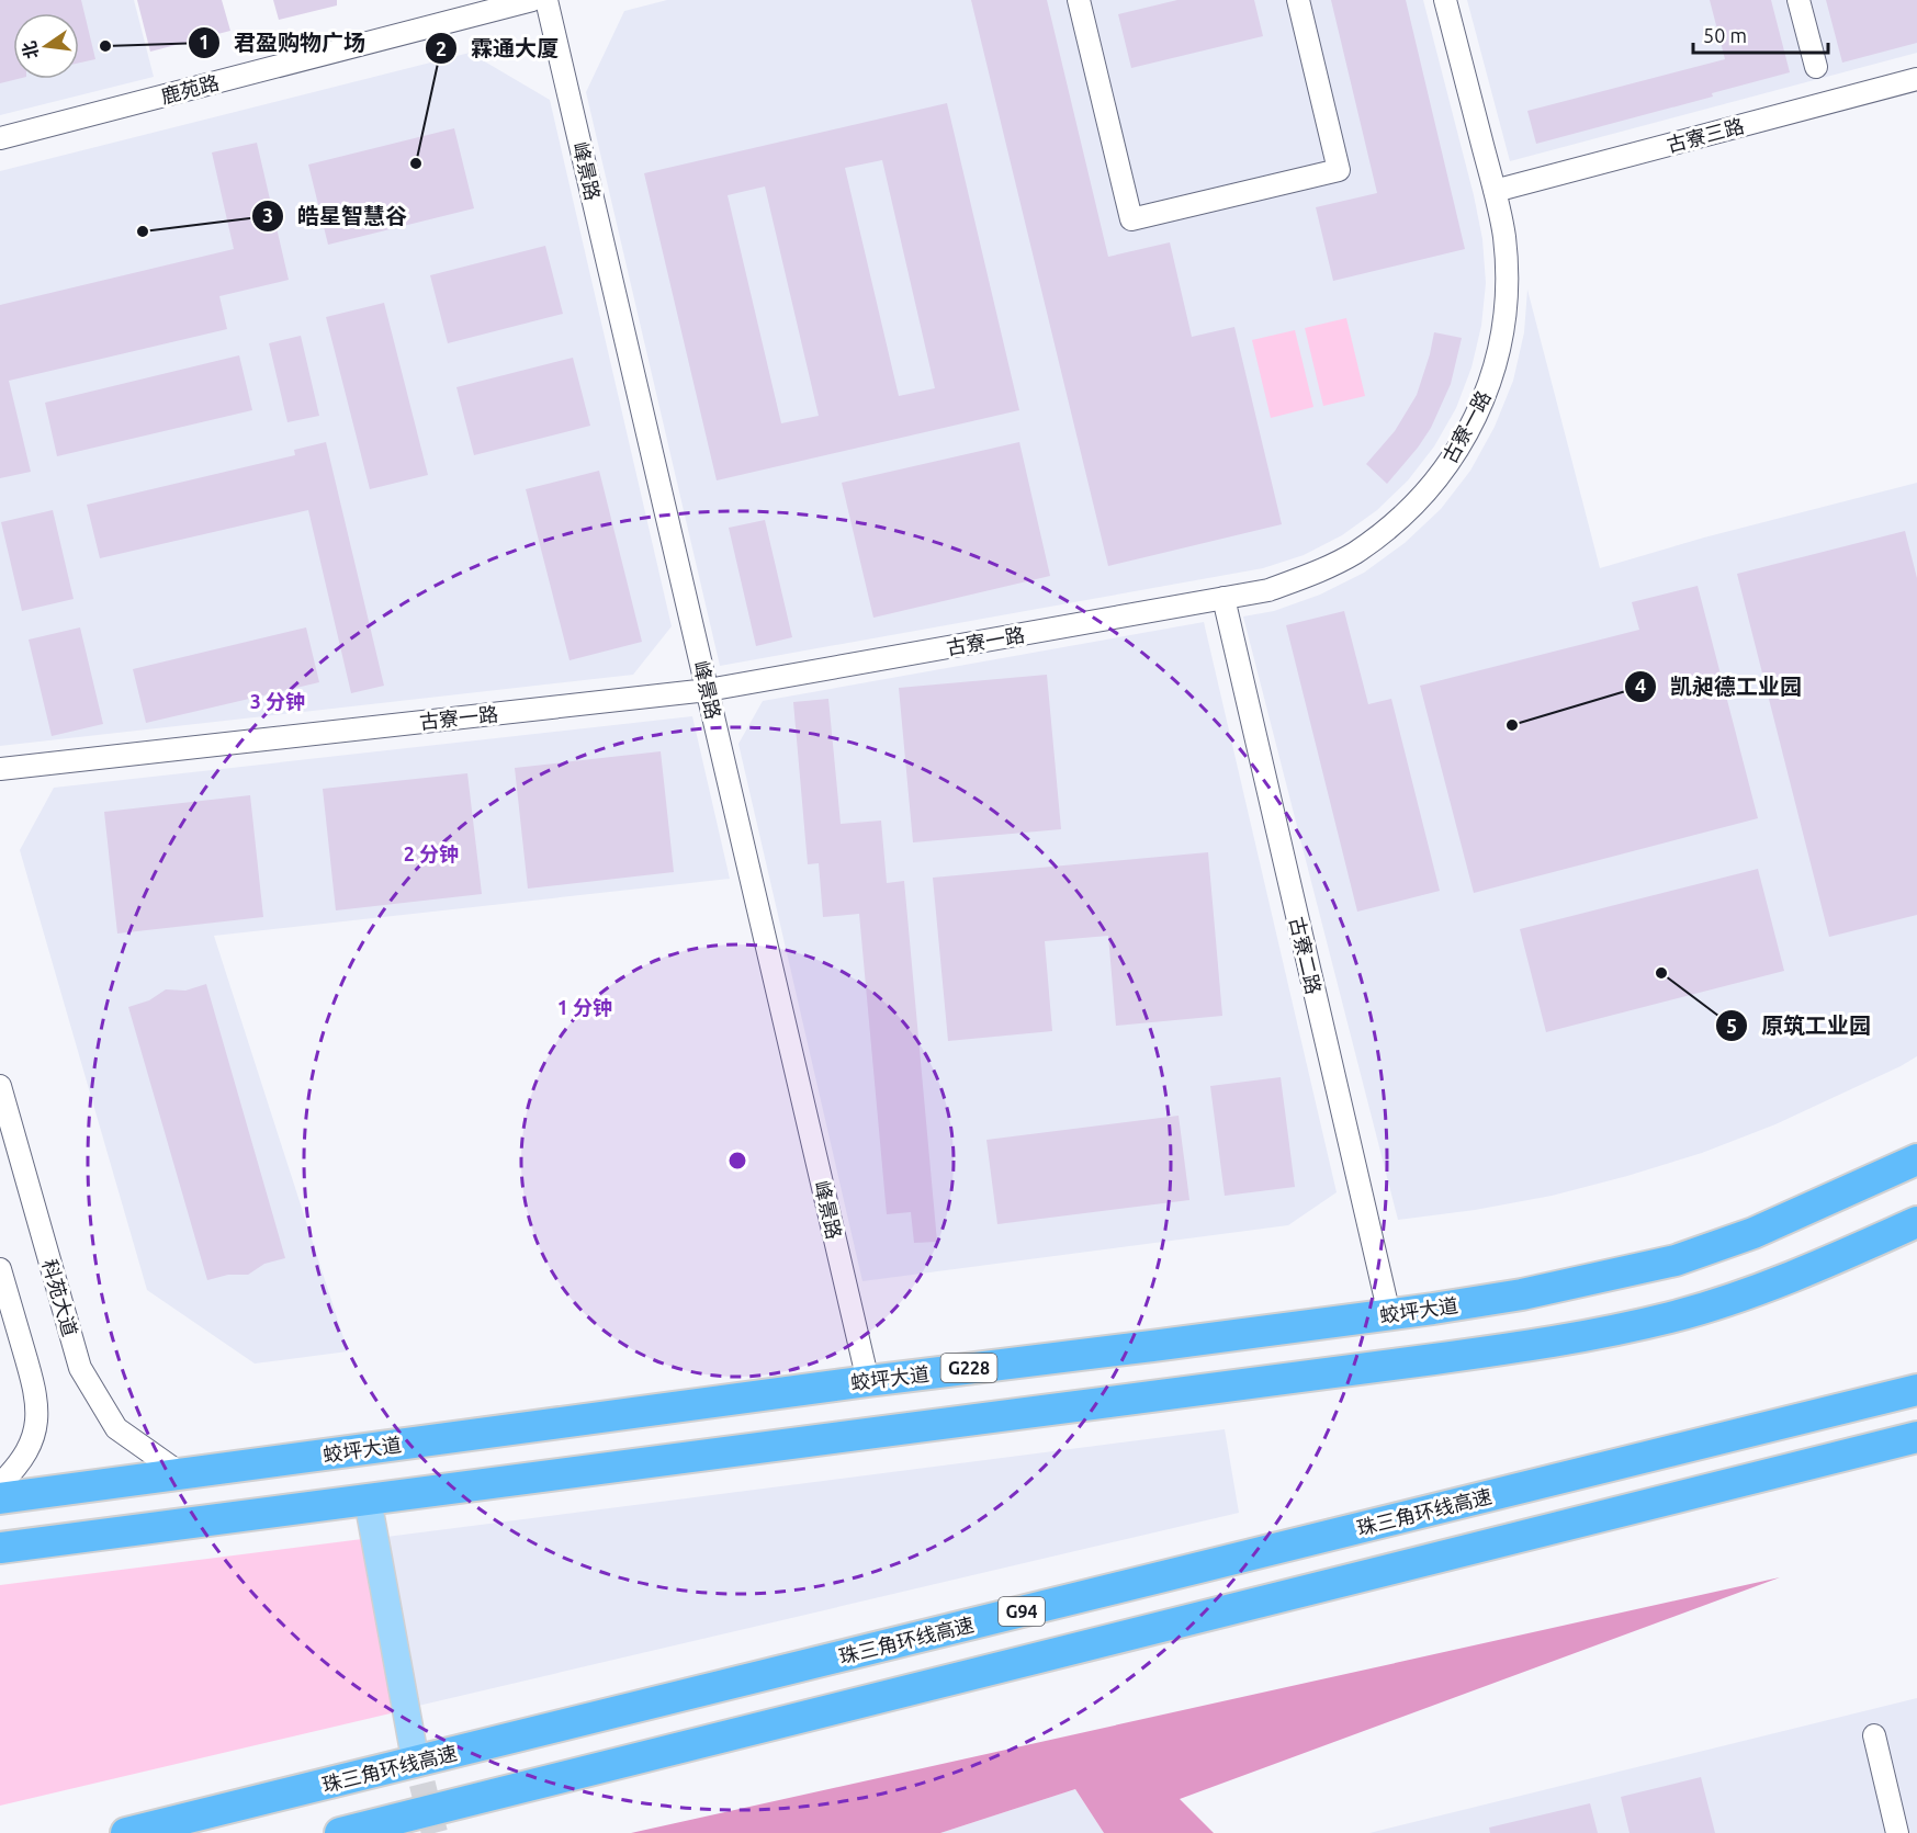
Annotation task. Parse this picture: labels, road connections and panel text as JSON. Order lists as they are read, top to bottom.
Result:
{
  "streets": {
    "highway": [
      "蛟坪大道",
      "G228",
      "珠三角环线高速",
      "G94"
    ],
    "street": [
      "鹿苑路",
      "古寮三路",
      "峰景路",
      "古寮一路",
      "古寮二路",
      "科苑大道"
    ]
  },
  "crossings": [
    ["古寮三路", "古寮一路"],
    ["峰景路", "古寮一路"],
    ["峰景路", "蛟坪大道"],
    ["古寮一路", "古寮二路"],
    ["古寮二路", "蛟坪大道"],
    ["科苑大道", "蛟坪大道"]
  ],
  "places": [
    "君盈购物广场",
    "霖通大厦",
    "皓星智慧谷",
    "凯昶德工业园",
    "原筑工业园"
  ],
  "scale_bar": "50 m",
  "north": "left",
  "rings": ["3 分钟", "2 分钟", "1 分钟"]
}
